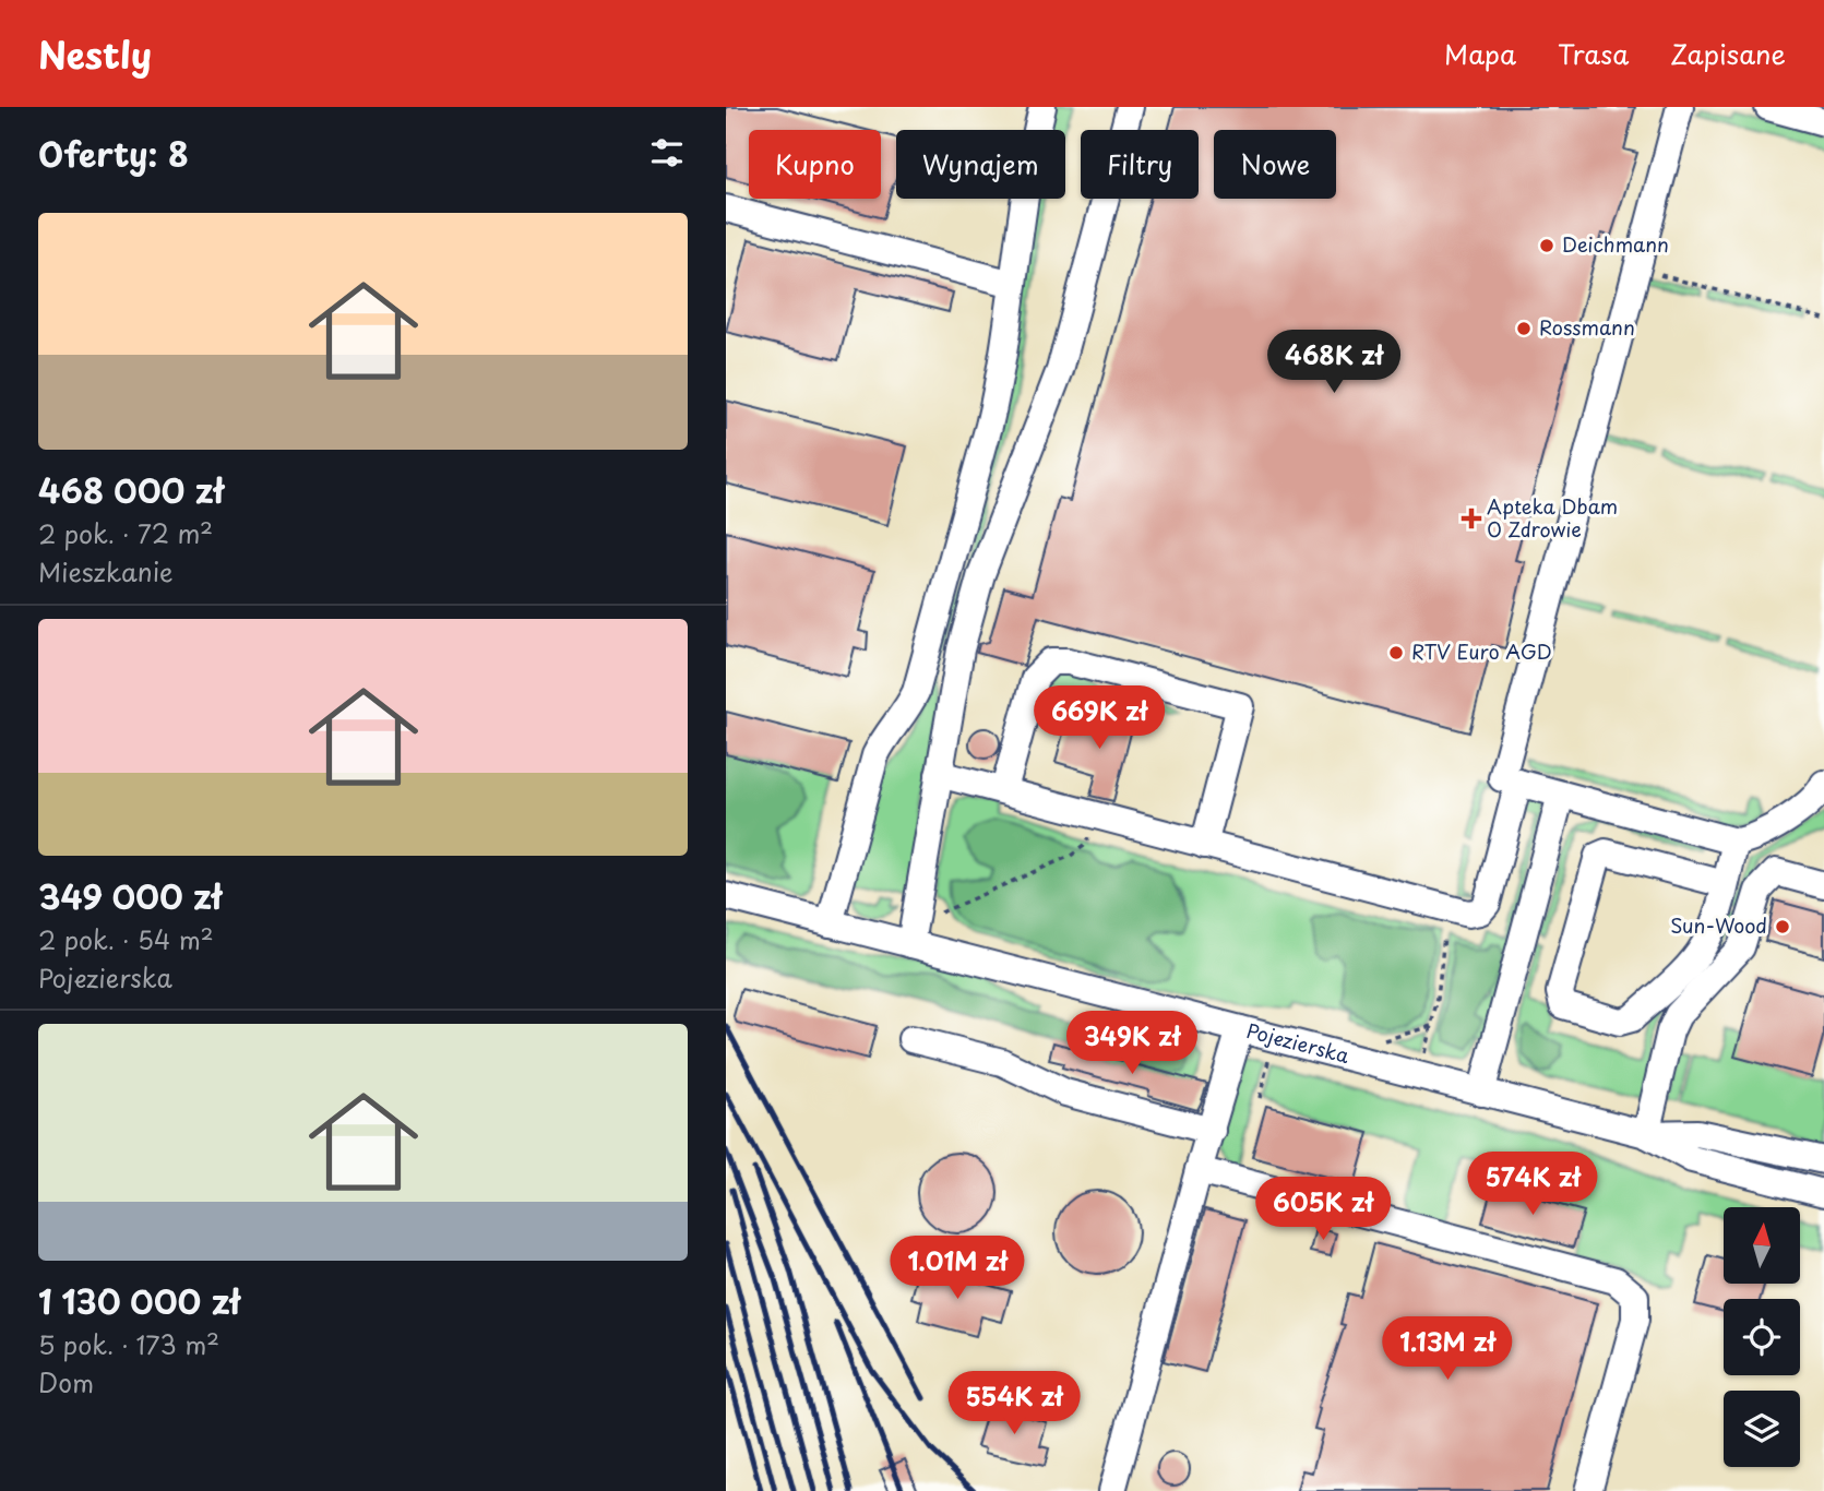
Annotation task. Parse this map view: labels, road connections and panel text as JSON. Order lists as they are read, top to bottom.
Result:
{
  "streets": {
    "street": ["Pojezierska"]
  },
  "places": {
    "other": [
      "Deichmann",
      "Rossmann",
      "RTV Euro AGD",
      "Sun-Wood"
    ],
    "health": ["Apteka Dbam O Zdrowie"]
  },
  "north": "top",
  "page": {
    "header": "Nestly",
    "nav": ["Mapa", "Trasa", "Zapisane"],
    "heading": "Oferty: 8",
    "chip": [
      "Kupno",
      "Wynajem",
      "Filtry",
      "Nowe"
    ],
    "list": [
      {
        "name": "468 000 zł",
        "note": "2 pok. · 72 m² · Mieszkanie"
      },
      {
        "name": "349 000 zł",
        "note": "2 pok. · 54 m² · Pojezierska"
      },
      {
        "name": "1 130 000 zł",
        "note": "5 pok. · 173 m² · Dom"
      }
    ],
    "price": [
      "468K zł",
      "669K zł",
      "349K zł",
      "574K zł",
      "605K zł",
      "1.01M zł",
      "1.13M zł",
      "554K zł"
    ]
  }
}
